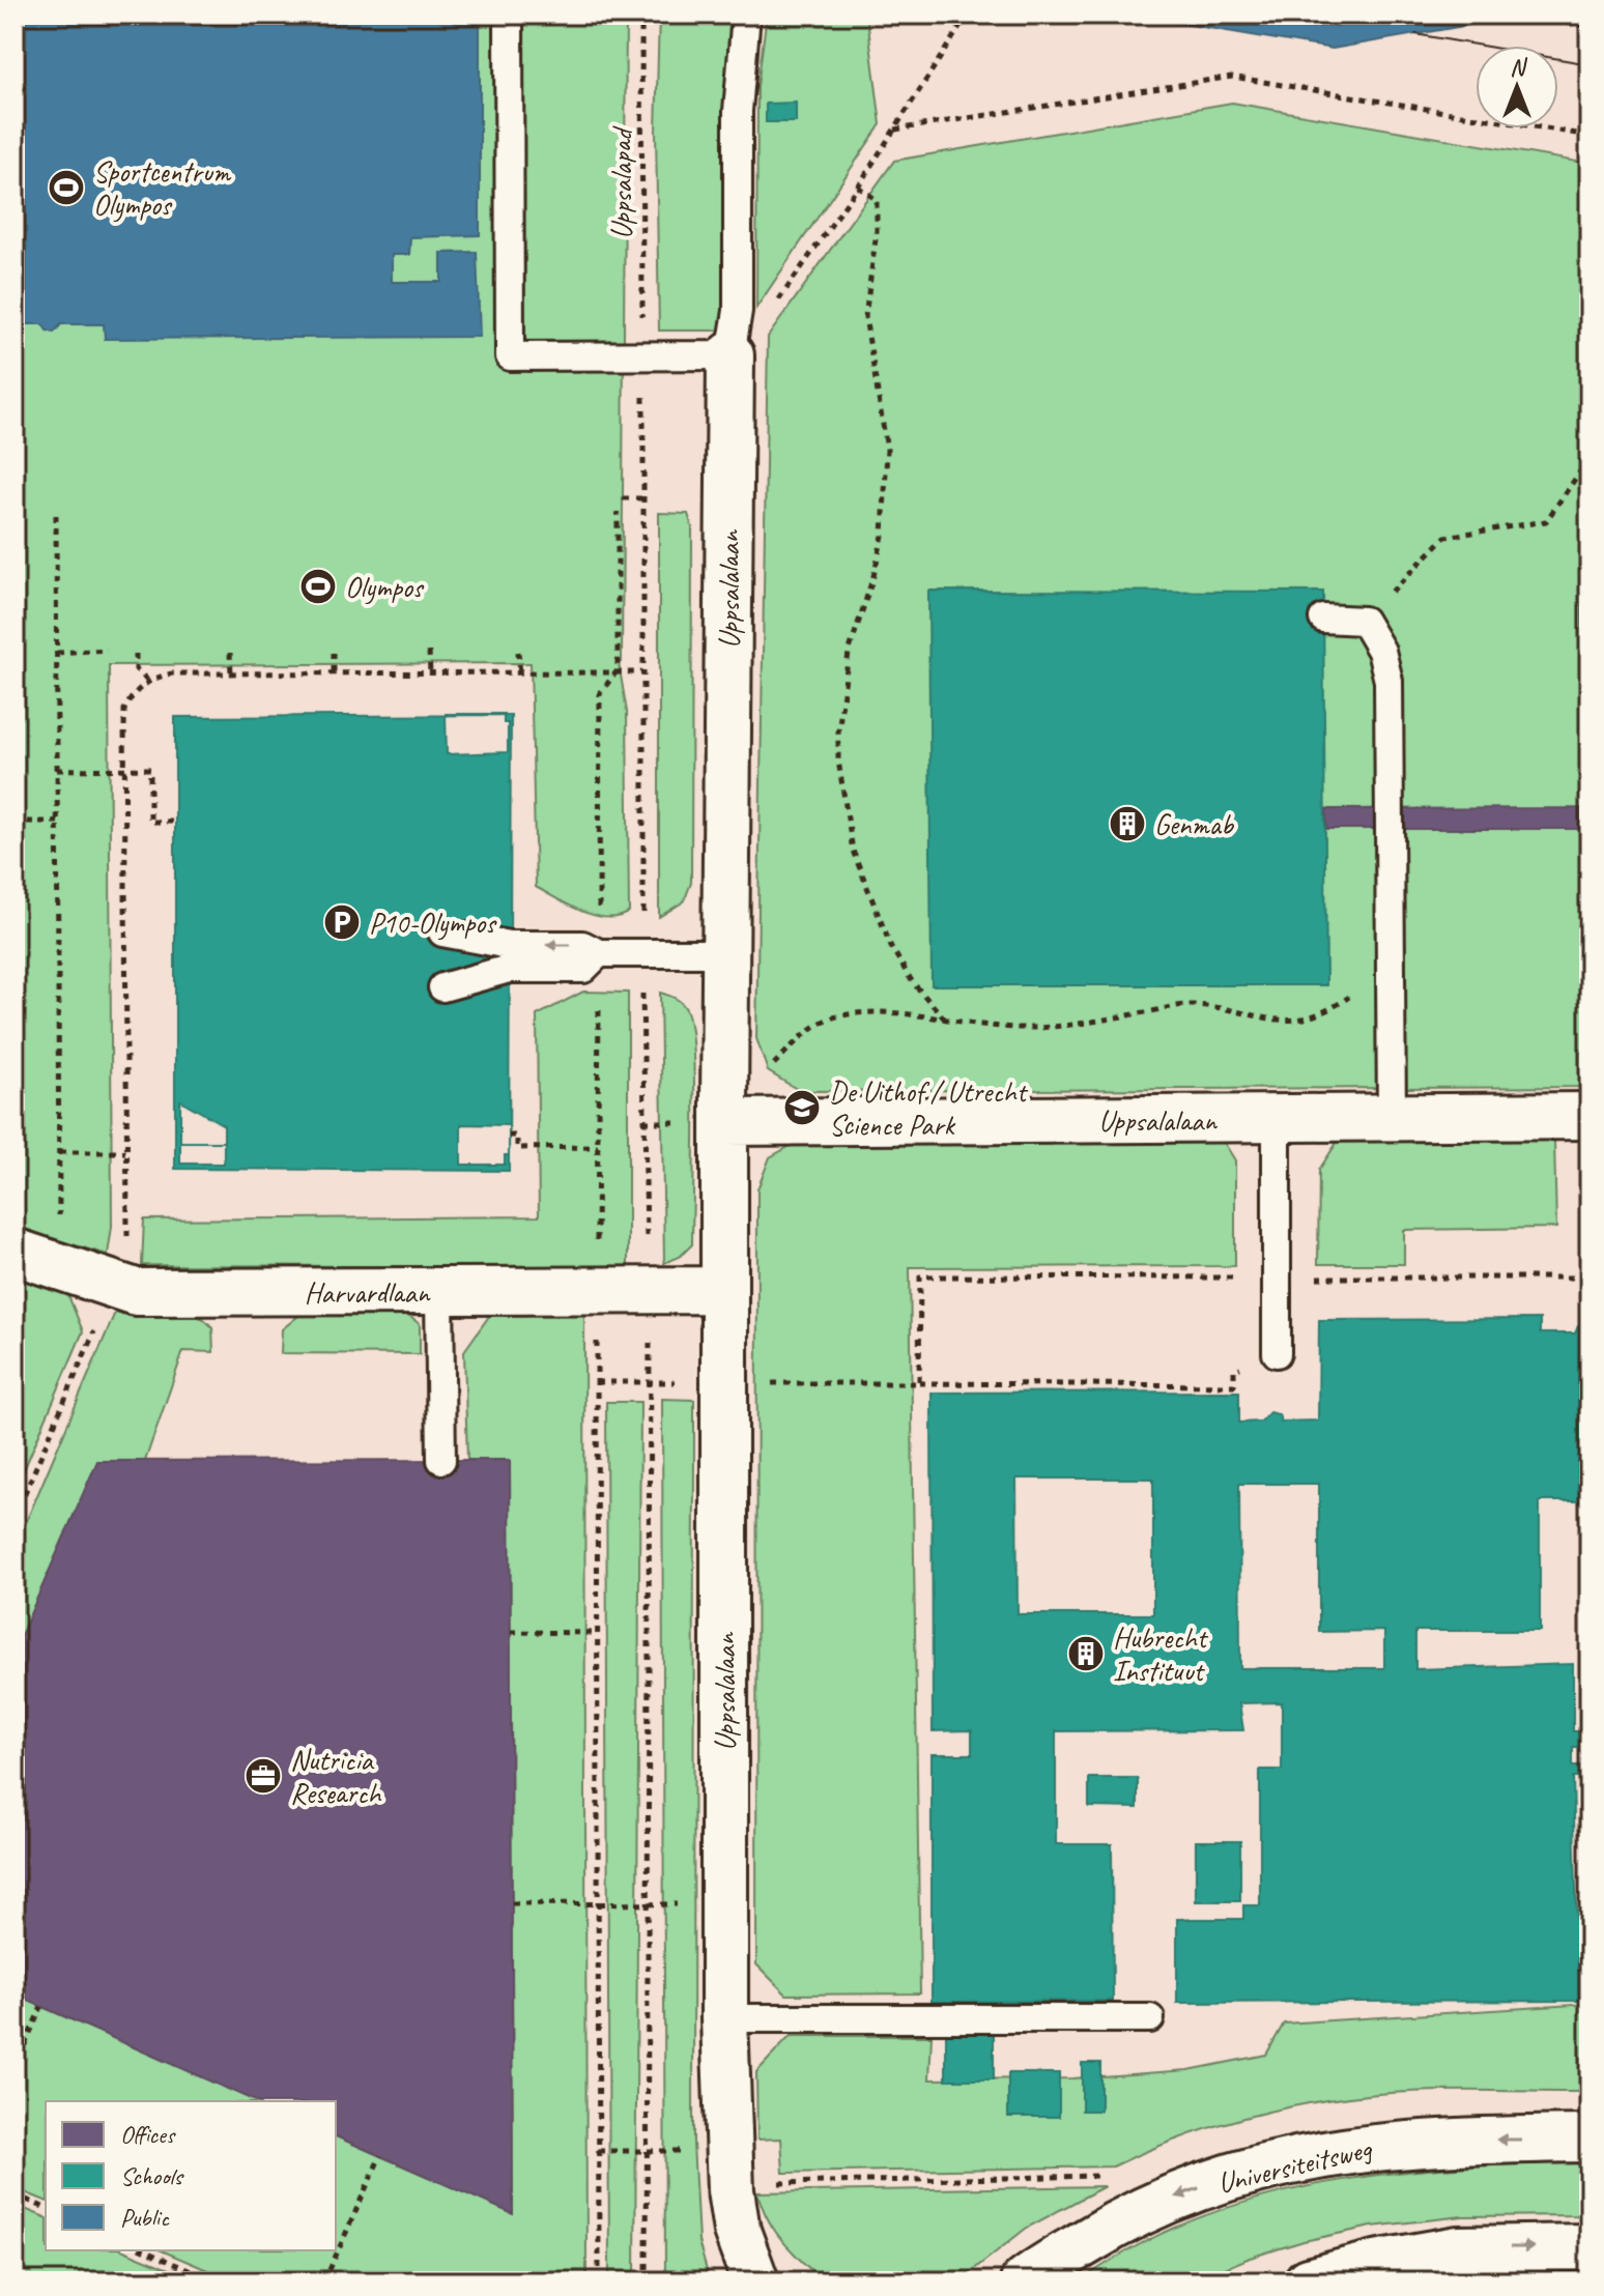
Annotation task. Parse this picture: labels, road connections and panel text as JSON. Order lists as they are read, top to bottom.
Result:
{
  "streets": {
    "street": ["Uppsalalaan", "Harvardlaan", "Universiteitsweg"],
    "path": ["Uppsalapad"]
  },
  "crossings": [
    ["Uppsalalaan", "Harvardlaan"]
  ],
  "places": {
    "sports": ["Sportcentrum Olympos", "Olympos"],
    "building": ["Genmab", "Hubrecht Instituut"],
    "parking": ["P10-Olympos"],
    "school or university": ["De Uithof / Utrecht Science Park"],
    "office": ["Nutricia Research"]
  },
  "legend": ["Offices", "Schools", "Public"],
  "north": "top"
}
